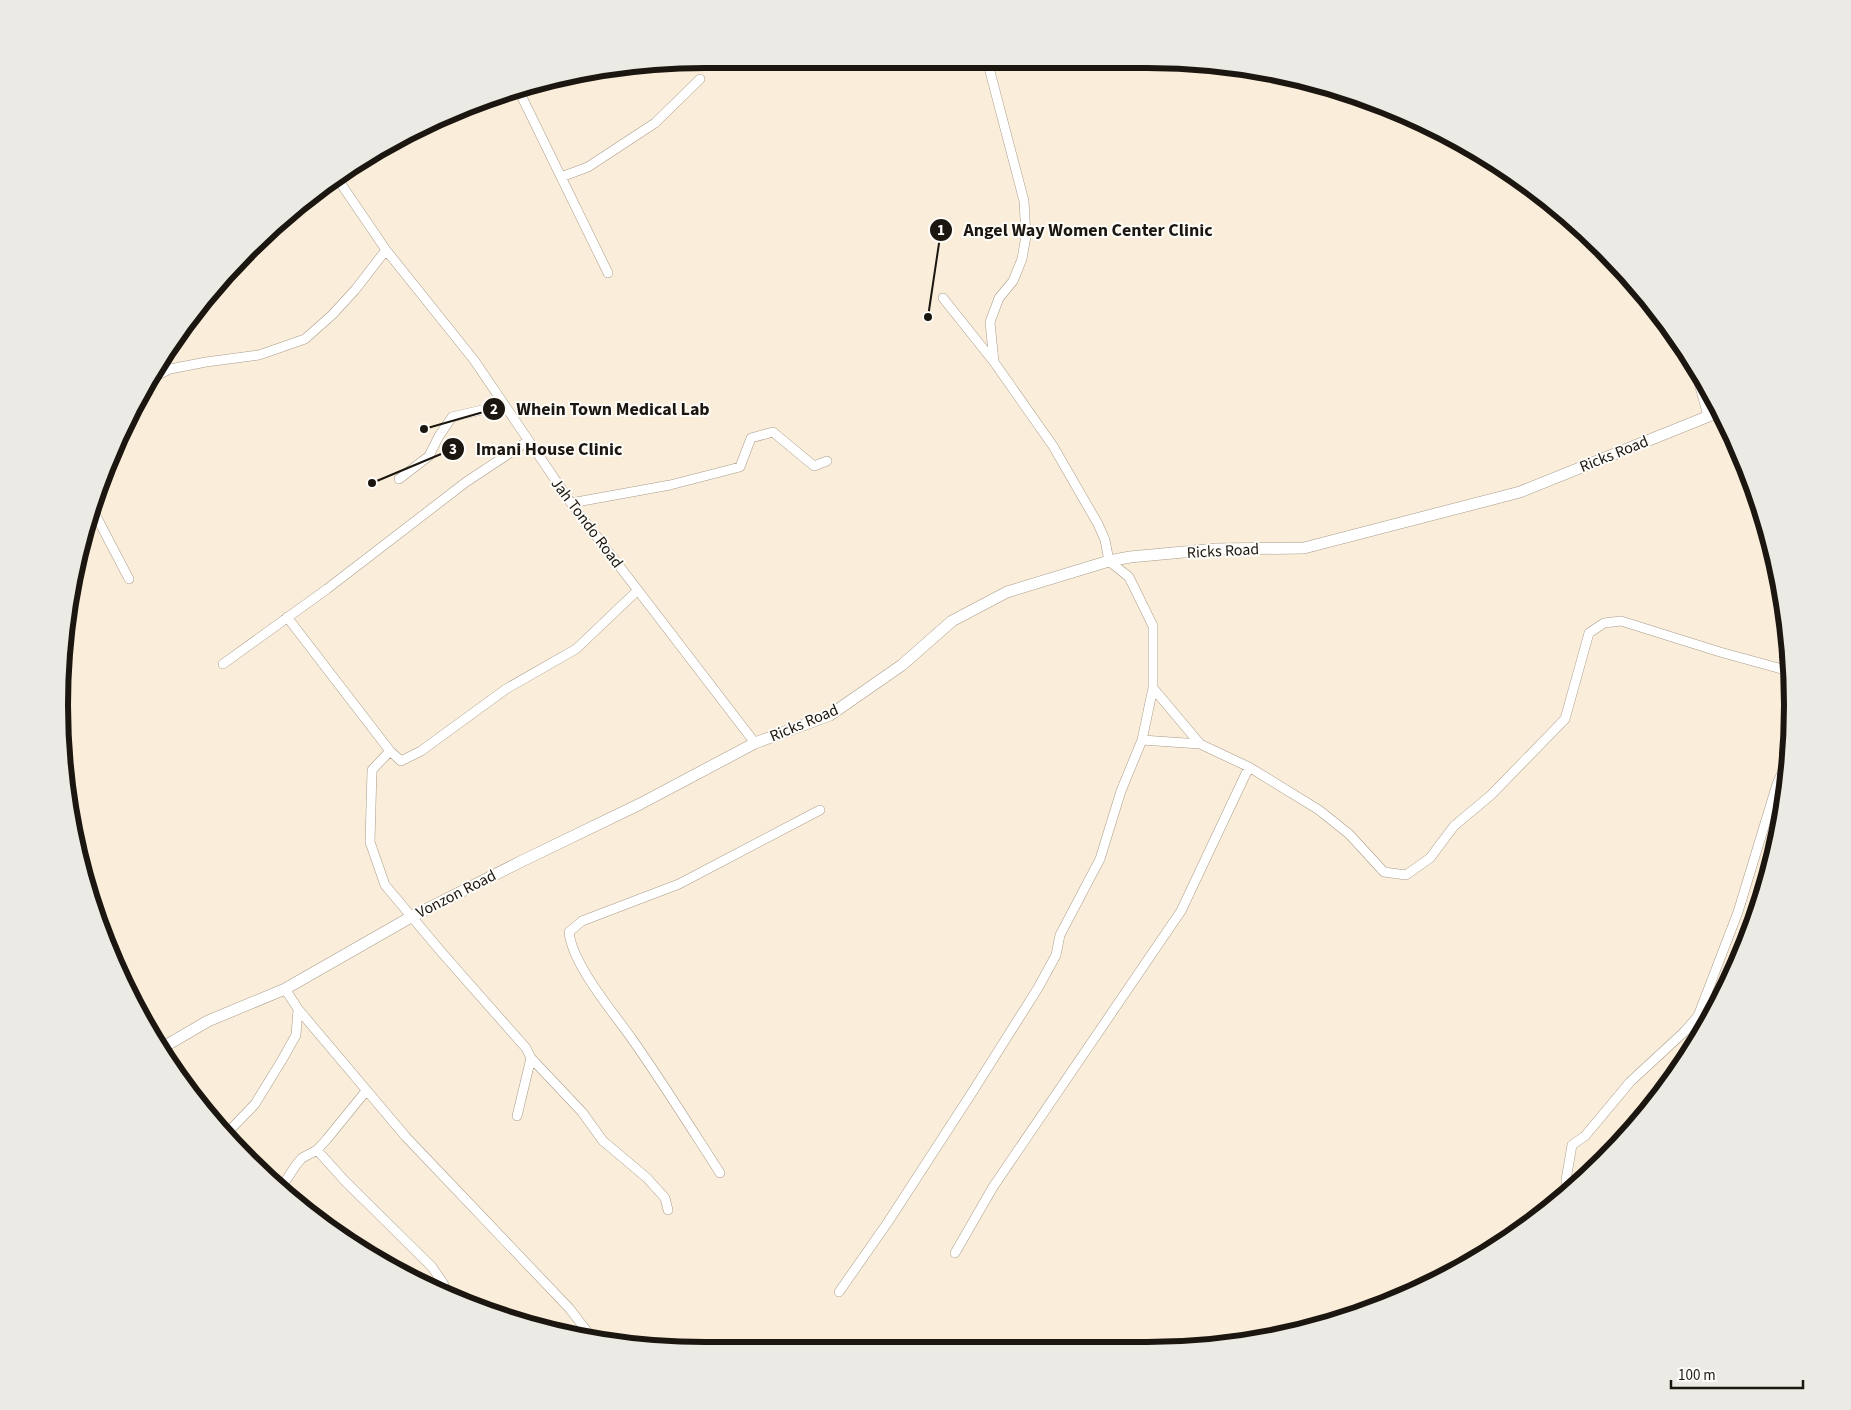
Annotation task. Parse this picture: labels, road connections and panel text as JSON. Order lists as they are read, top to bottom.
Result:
{
  "streets": {
    "street": ["Ricks Road", "Jah Tondo Road", "Vonzon Road"]
  },
  "crossings": [
    ["Ricks Road", "Jah Tondo Road"],
    ["Ricks Road", "Vonzon Road"],
    ["Jah Tondo Road", "Vonzon Road"]
  ],
  "places": ["Angel Way Women Center Clinic", "Whein Town Medical Lab", "Imani House Clinic"],
  "scale_bar": "100 m"
}
